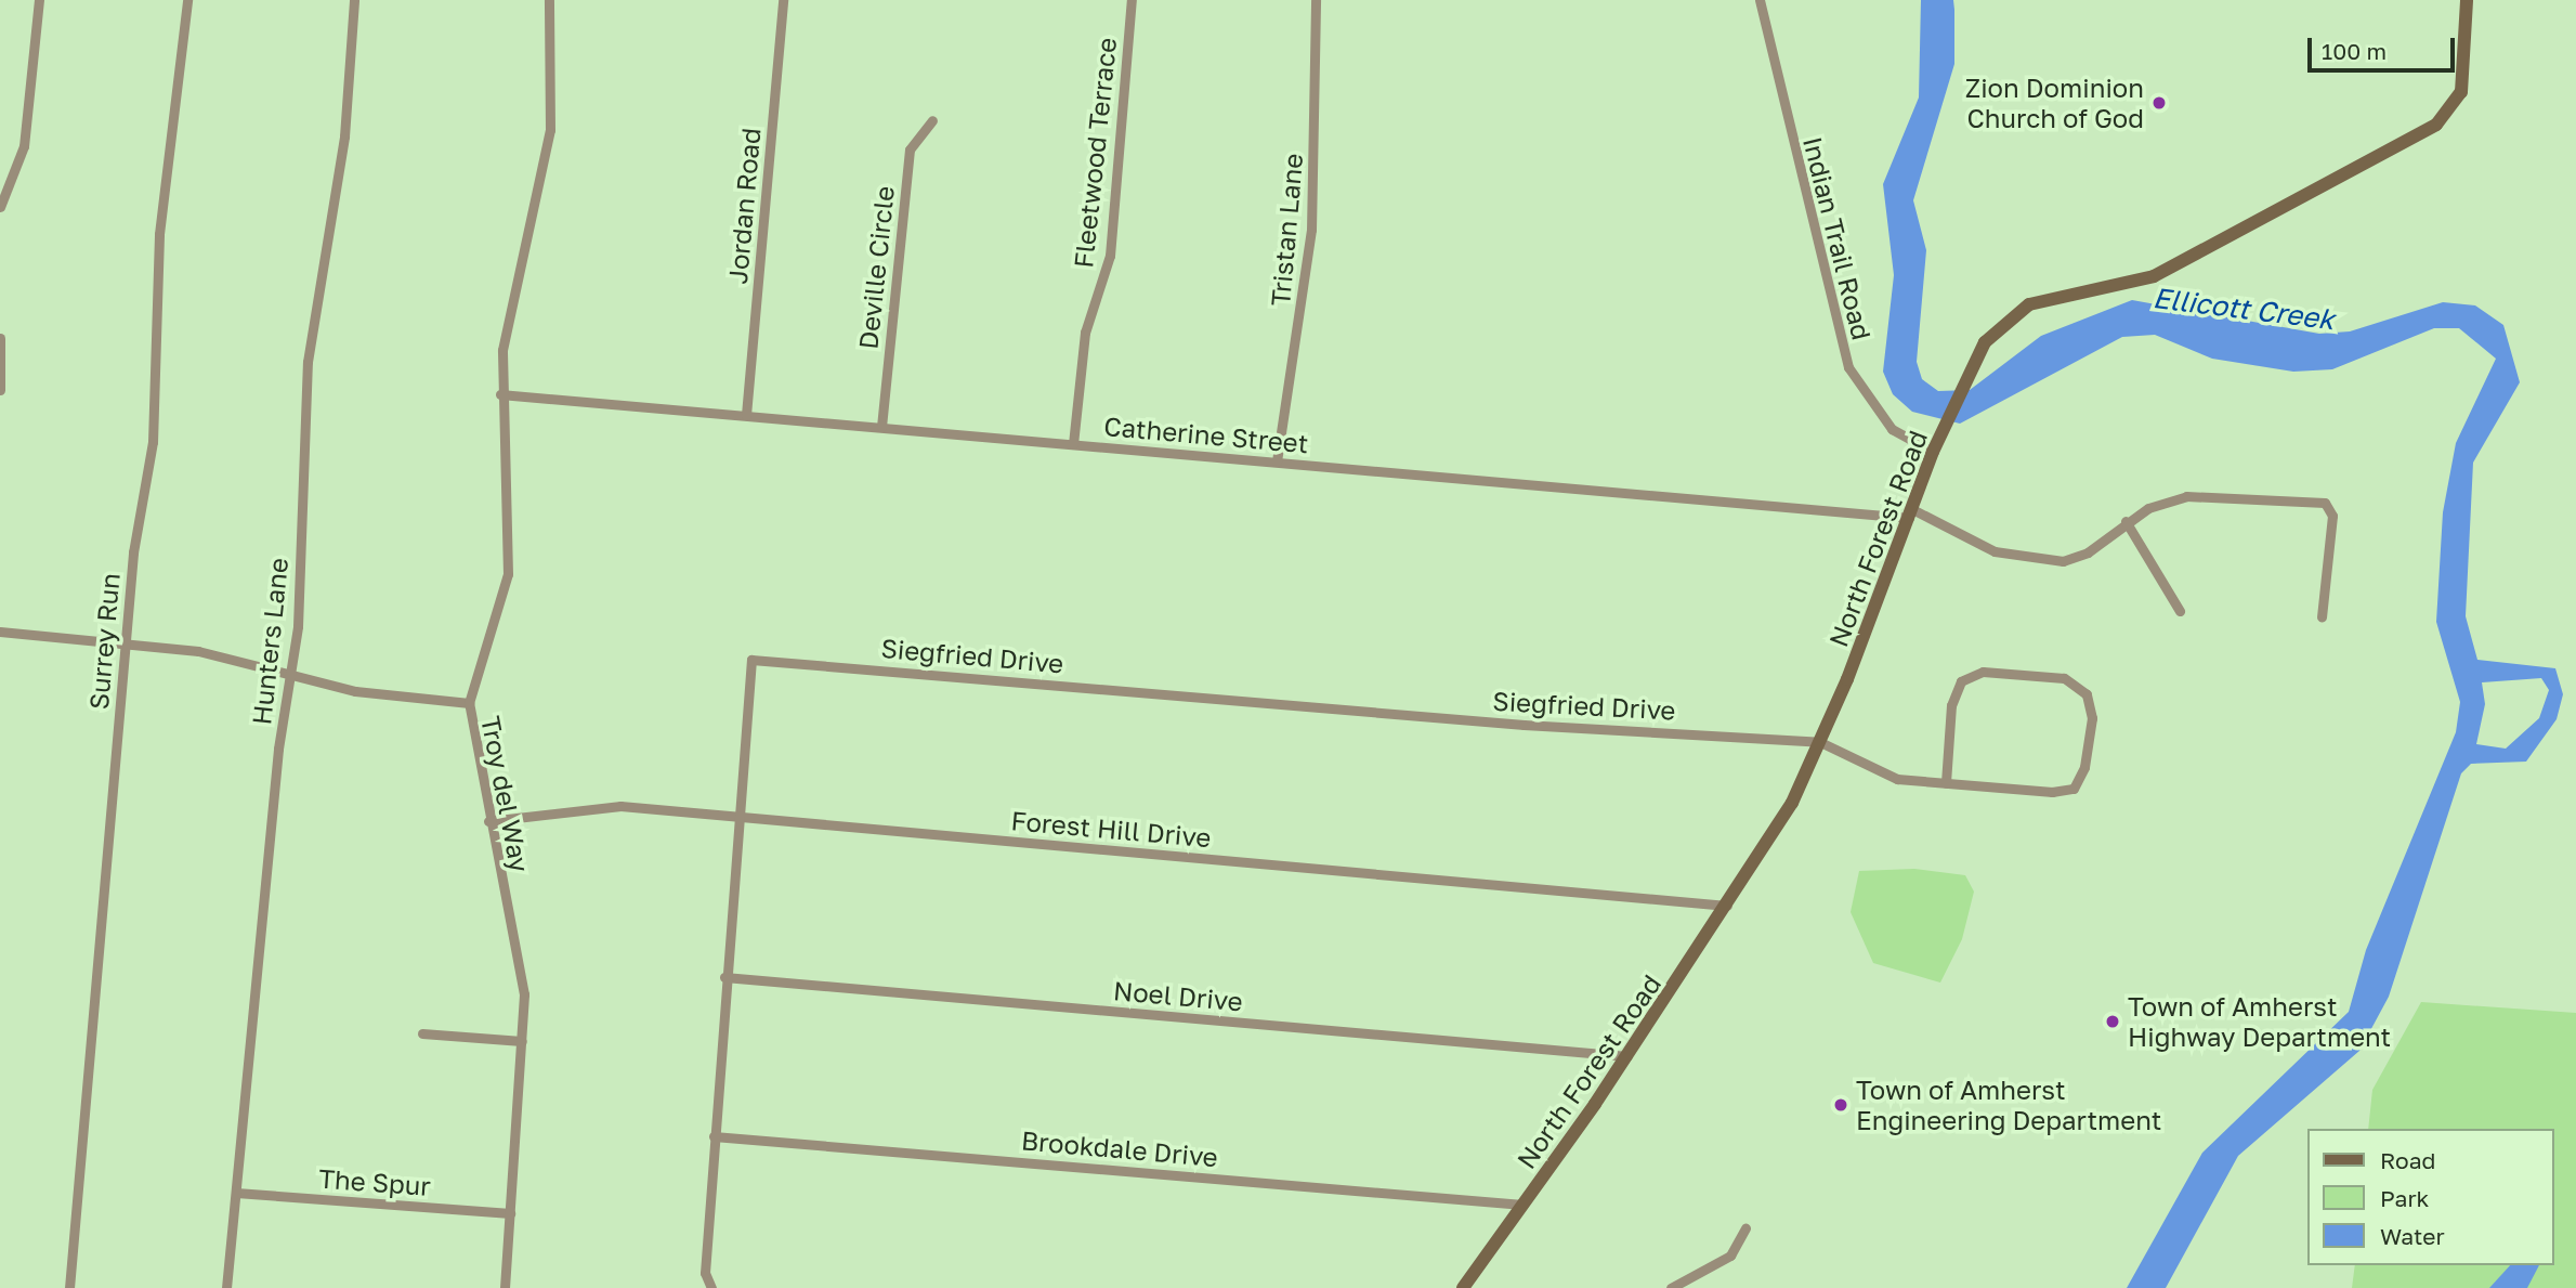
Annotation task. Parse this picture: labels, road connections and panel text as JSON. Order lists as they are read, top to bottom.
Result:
{
  "streets": {
    "street": [
      "Fleetwood Terrace",
      "Jordan Road",
      "Tristan Lane",
      "Indian Trail Road",
      "Deville Circle",
      "Catherine Street",
      "North Forest Road",
      "Surrey Run",
      "Hunters Lane",
      "Siegfried Drive",
      "Troy del Way",
      "Forest Hill Drive",
      "Noel Drive",
      "Brookdale Drive",
      "The Spur"
    ]
  },
  "crossings": [
    ["Fleetwood Terrace", "Catherine Street"],
    ["Jordan Road", "Catherine Street"],
    ["Tristan Lane", "Catherine Street"],
    ["Indian Trail Road", "North Forest Road"],
    ["Deville Circle", "Catherine Street"],
    ["Catherine Street", "North Forest Road"],
    ["Catherine Street", "Troy del Way"],
    ["North Forest Road", "Siegfried Drive"],
    ["North Forest Road", "Forest Hill Drive"],
    ["North Forest Road", "Noel Drive"],
    ["North Forest Road", "Brookdale Drive"],
    ["Hunters Lane", "The Spur"],
    ["Siegfried Drive", "Forest Hill Drive"],
    ["Siegfried Drive", "Noel Drive"],
    ["Siegfried Drive", "Brookdale Drive"],
    ["Troy del Way", "Forest Hill Drive"],
    ["Troy del Way", "The Spur"]
  ],
  "water": ["Ellicott Creek"],
  "places": ["Zion Dominion Church of God", "Town of Amherst Highway Department", "Town of Amherst Engineering Department"],
  "legend": ["Road", "Park", "Water"],
  "scale_bar": "100 m"
}
